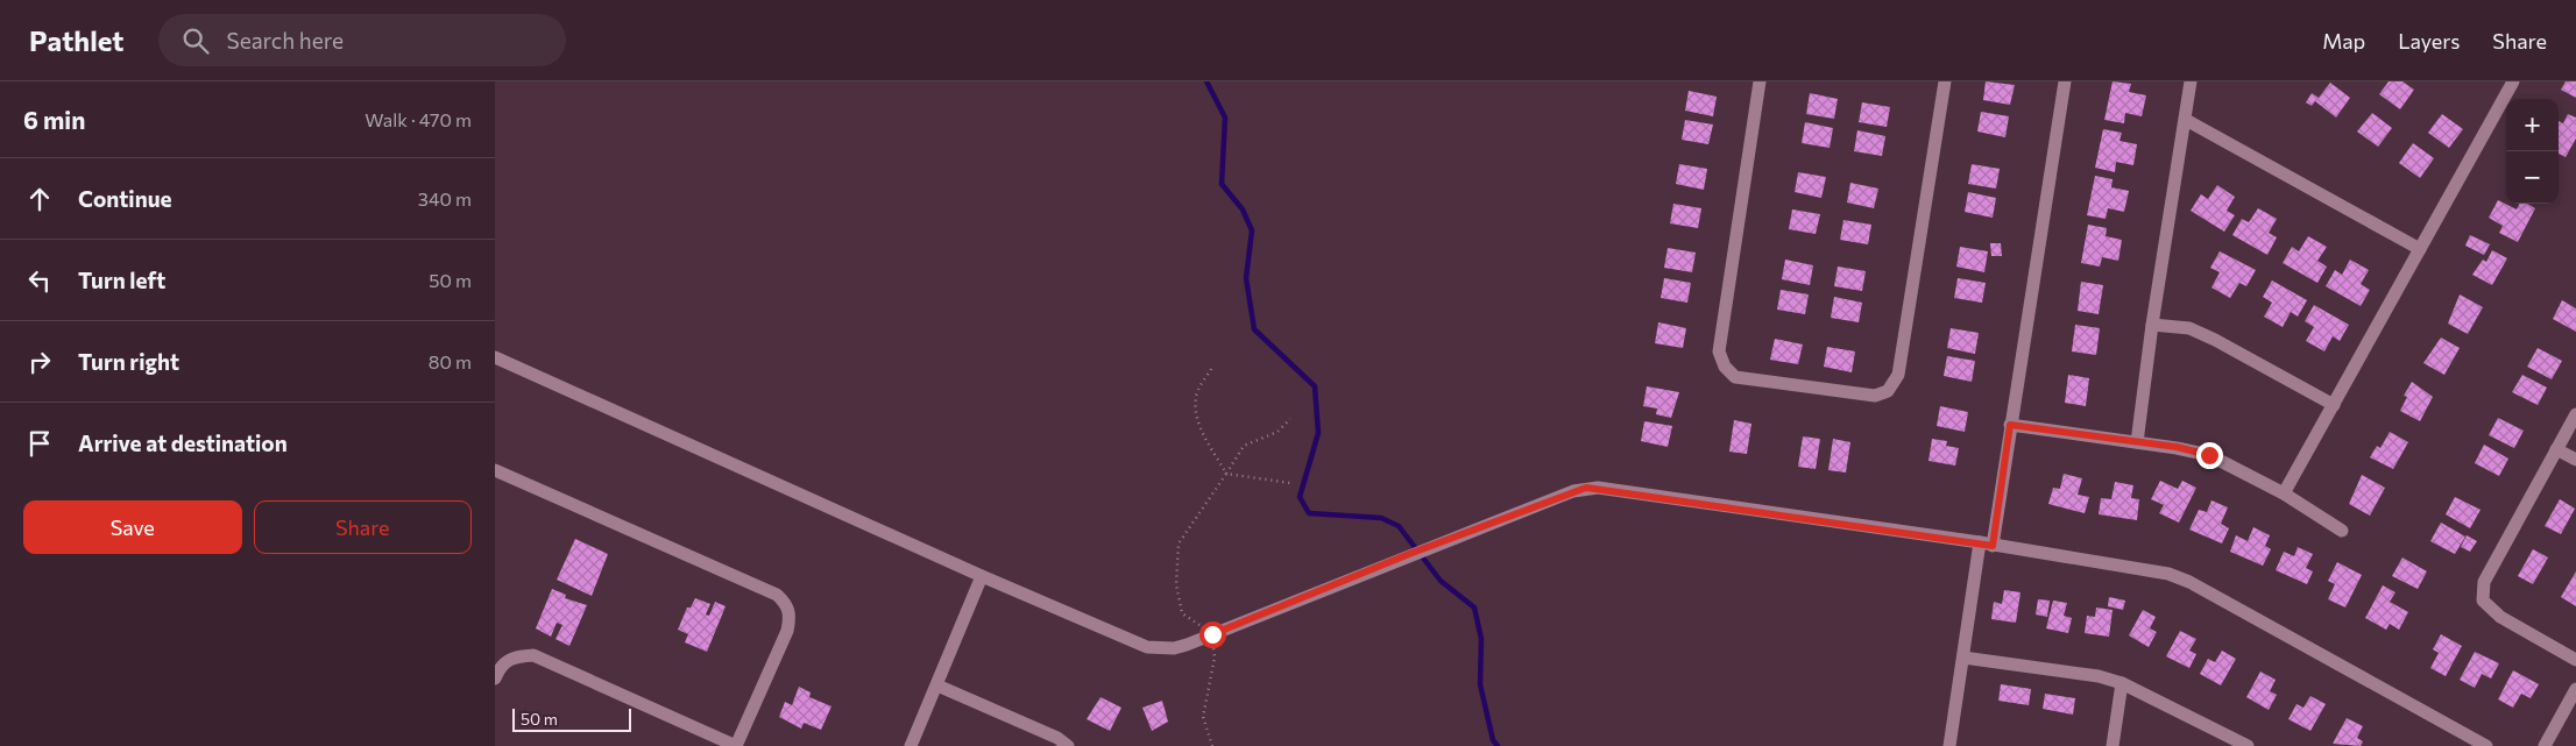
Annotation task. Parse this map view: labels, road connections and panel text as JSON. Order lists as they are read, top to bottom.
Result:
{
  "scale_bar": "50 m",
  "page": {
    "header": "Pathlet",
    "search": "Search here",
    "nav": ["Map", "Layers", "Share"],
    "heading": ["6 min", "Walk · 470 m"],
    "map_buttons": ["+", "−"],
    "list": [
      ["Continue", "340 m"],
      ["Turn left", "50 m"],
      ["Turn right", "80 m"],
      "Arrive at destination"
    ],
    "buttons": ["Save", "Share"],
    "scale": "50 m"
  }
}
